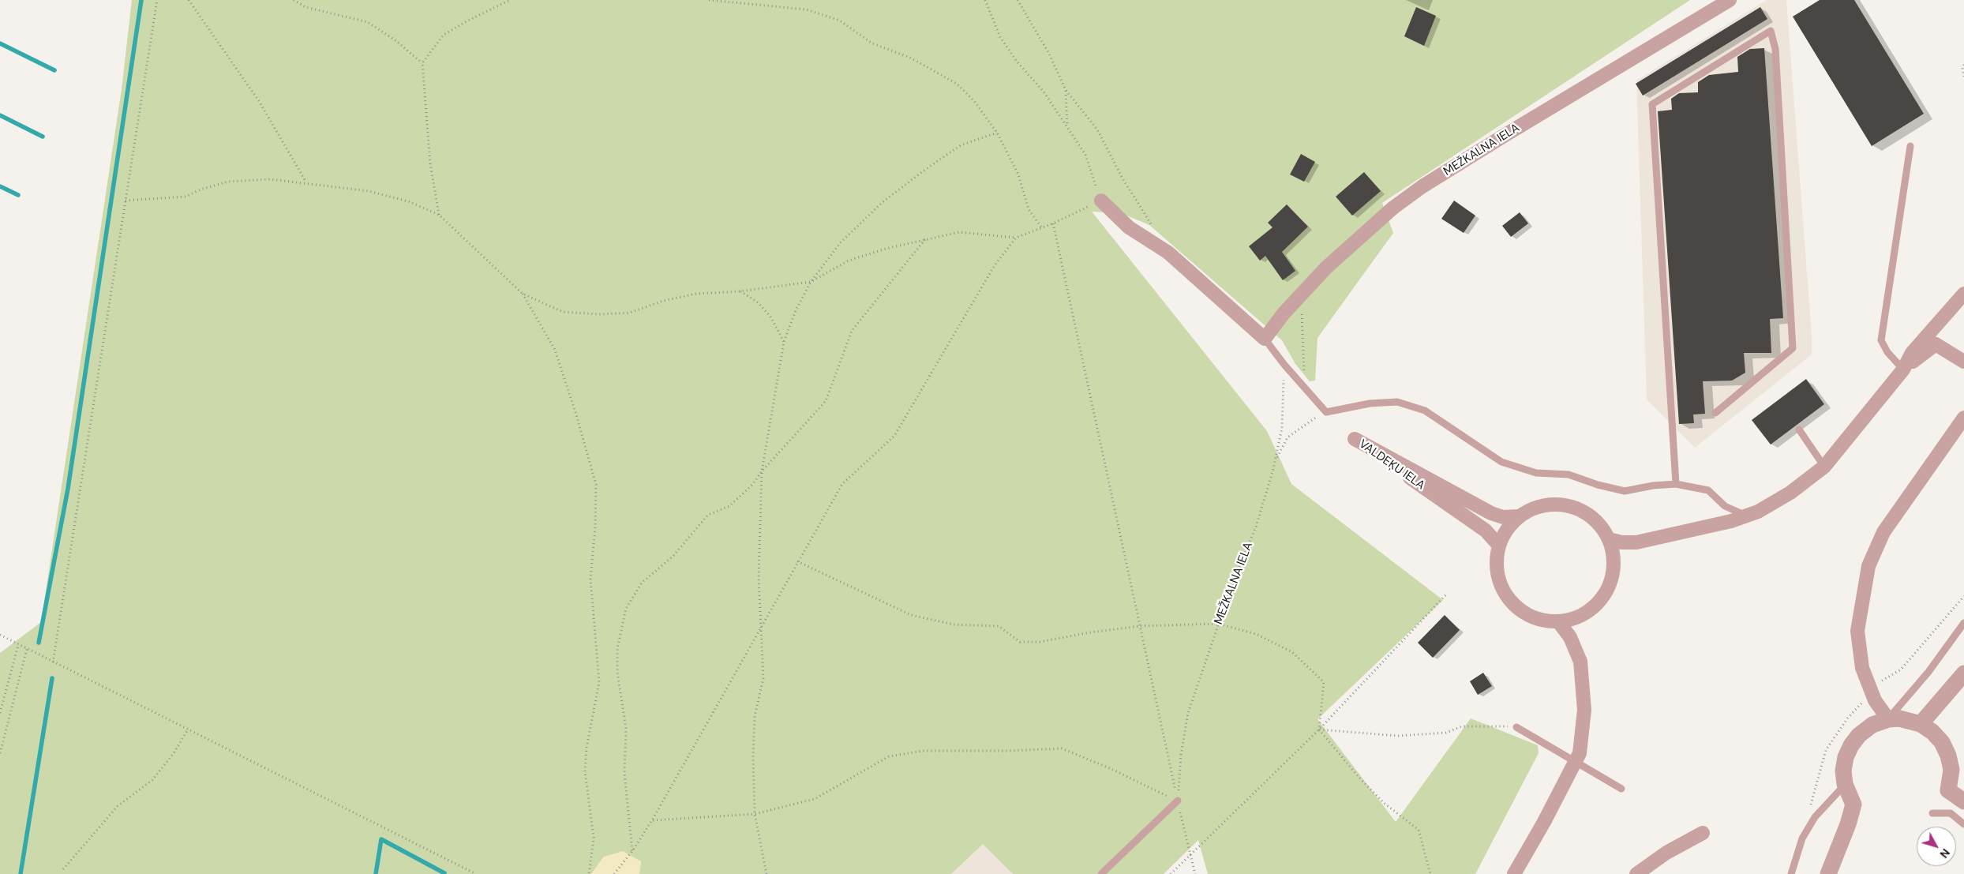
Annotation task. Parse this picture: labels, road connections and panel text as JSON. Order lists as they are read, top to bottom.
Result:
{
  "streets": {
    "street": ["MEŽKALNA IELA", "VALDEĶU IELA"]
  },
  "north": "bottom right"
}
